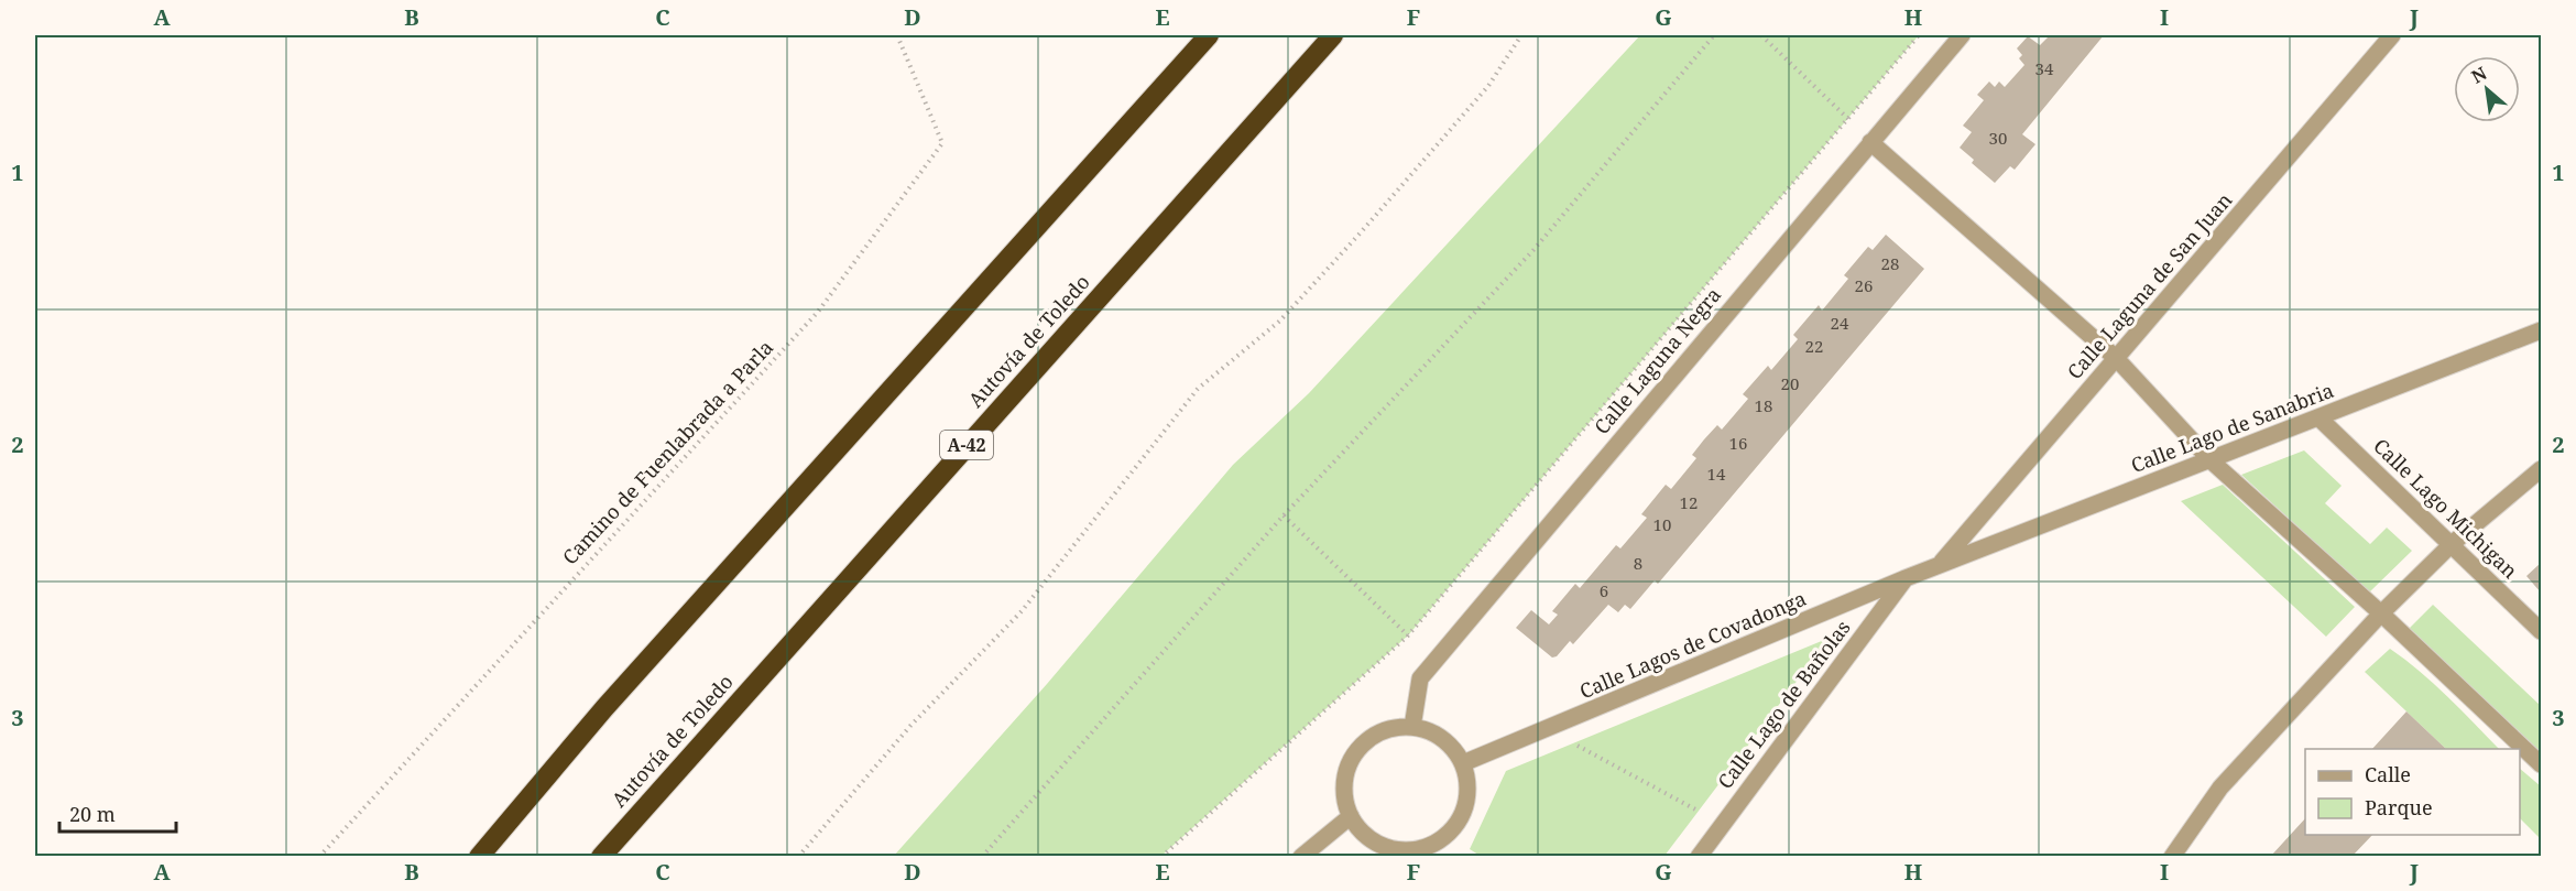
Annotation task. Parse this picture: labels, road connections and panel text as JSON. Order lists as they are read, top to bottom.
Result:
{
  "streets": {
    "highway": ["Autovía de Toledo", "A-42"],
    "street": [
      "Calle Laguna de San Juan",
      "Calle Laguna Negra",
      "Calle Lago de Sanabria",
      "Calle Lago Michigan",
      "Calle Lagos de Covadonga",
      "Calle Lago de Bañolas"
    ],
    "path": ["Camino de Fuenlabrada a Parla"]
  },
  "crossings": [
    ["Calle Laguna de San Juan", "Calle Lago de Sanabria"],
    ["Calle Laguna de San Juan", "Calle Lagos de Covadonga"],
    ["Calle Laguna Negra", "Calle Lagos de Covadonga"],
    ["Calle Lago de Sanabria", "Calle Lago Michigan"],
    ["Calle Lago de Sanabria", "Calle Lagos de Covadonga"],
    ["Calle Lagos de Covadonga", "Calle Lago de Bañolas"]
  ],
  "house_numbers": [
    "34",
    "30",
    "28",
    "26",
    "24",
    "22",
    "20",
    "18",
    "16",
    "14",
    "12",
    "10",
    "8",
    "6"
  ],
  "legend": ["Calle", "Parque"],
  "scale_bar": "20 m",
  "north": "top left",
  "grid": {
    "columns": [
      "A",
      "B",
      "C",
      "D",
      "E",
      "F",
      "G",
      "H",
      "I",
      "J"
    ],
    "rows": ["1", "2", "3"]
  }
}
